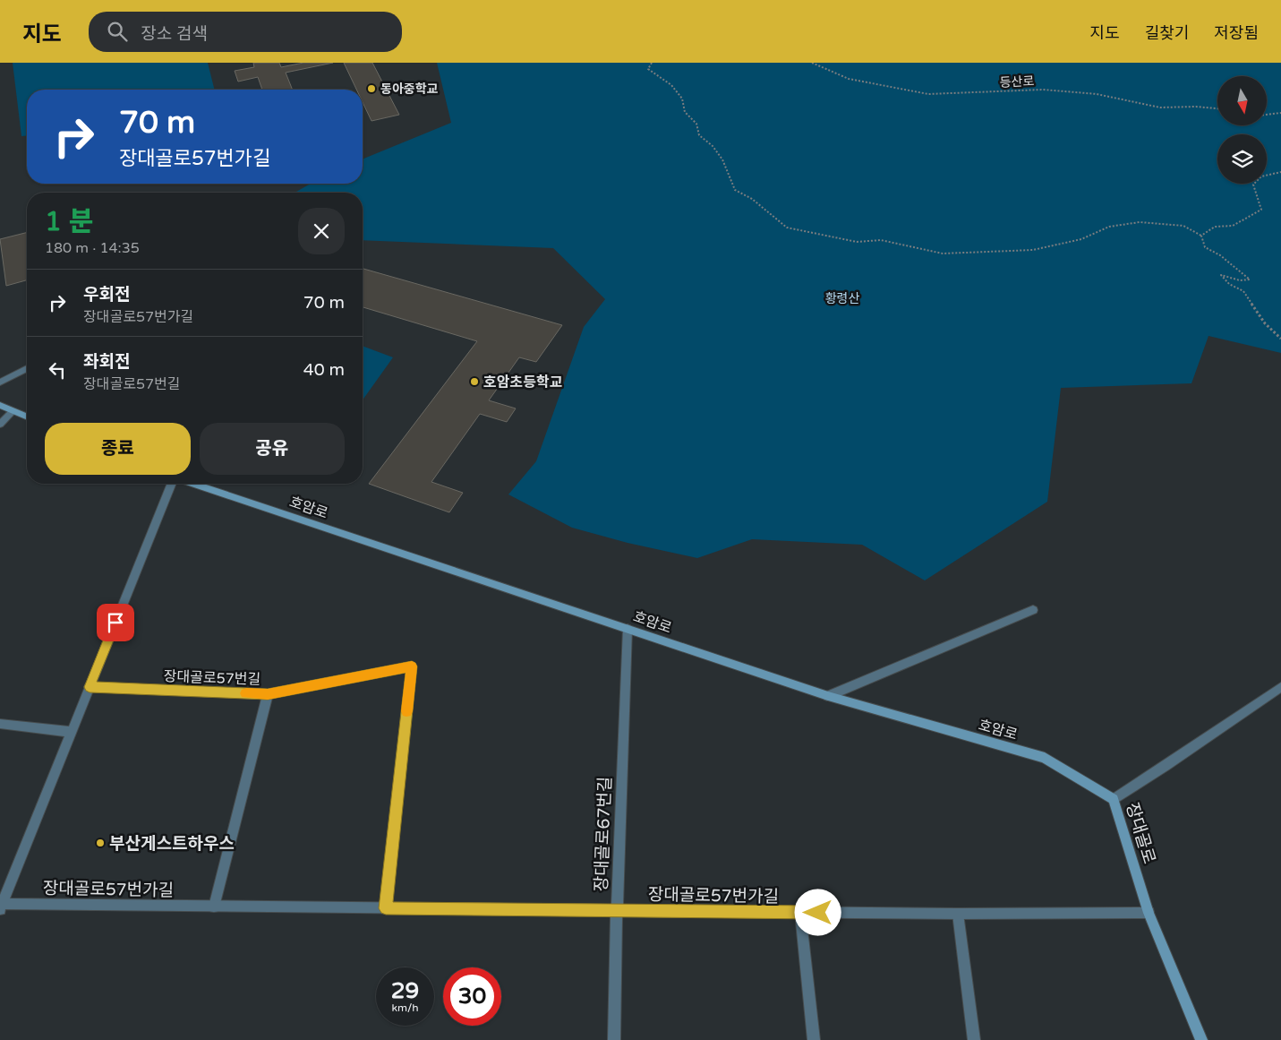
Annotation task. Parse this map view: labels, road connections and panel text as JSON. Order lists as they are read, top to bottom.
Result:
{
  "streets": {
    "street": [
      "호암로",
      "장대골로57번길",
      "장대골로",
      "장대골로67번길",
      "장대골로57번가길"
    ],
    "path": ["등산로"]
  },
  "crossings": [
    ["호암로", "장대골로"],
    ["호암로", "장대골로67번길"],
    ["장대골로57번길", "장대골로57번가길"],
    ["장대골로", "장대골로57번가길"],
    ["장대골로67번길", "장대골로57번가길"]
  ],
  "parks": ["황령산"],
  "places": ["동아중학교", "호암초등학교", "부산게스트하우스"],
  "north": "bottom",
  "page": {
    "header": "지도",
    "search": "장소 검색",
    "nav": ["지도", "길찾기", "저장됨"],
    "turn": ["70 m", "장대골로57번가길"],
    "heading": ["1 분", "180 m · 14:35"],
    "list": [
      {
        "name": "우회전",
        "note": "장대골로57번가길",
        "value": "70 m"
      },
      {
        "name": "좌회전",
        "note": "장대골로57번길",
        "value": "40 m"
      }
    ],
    "buttons": ["종료", "공유"],
    "speed": "29 km/h",
    "limit": "30"
  }
}
